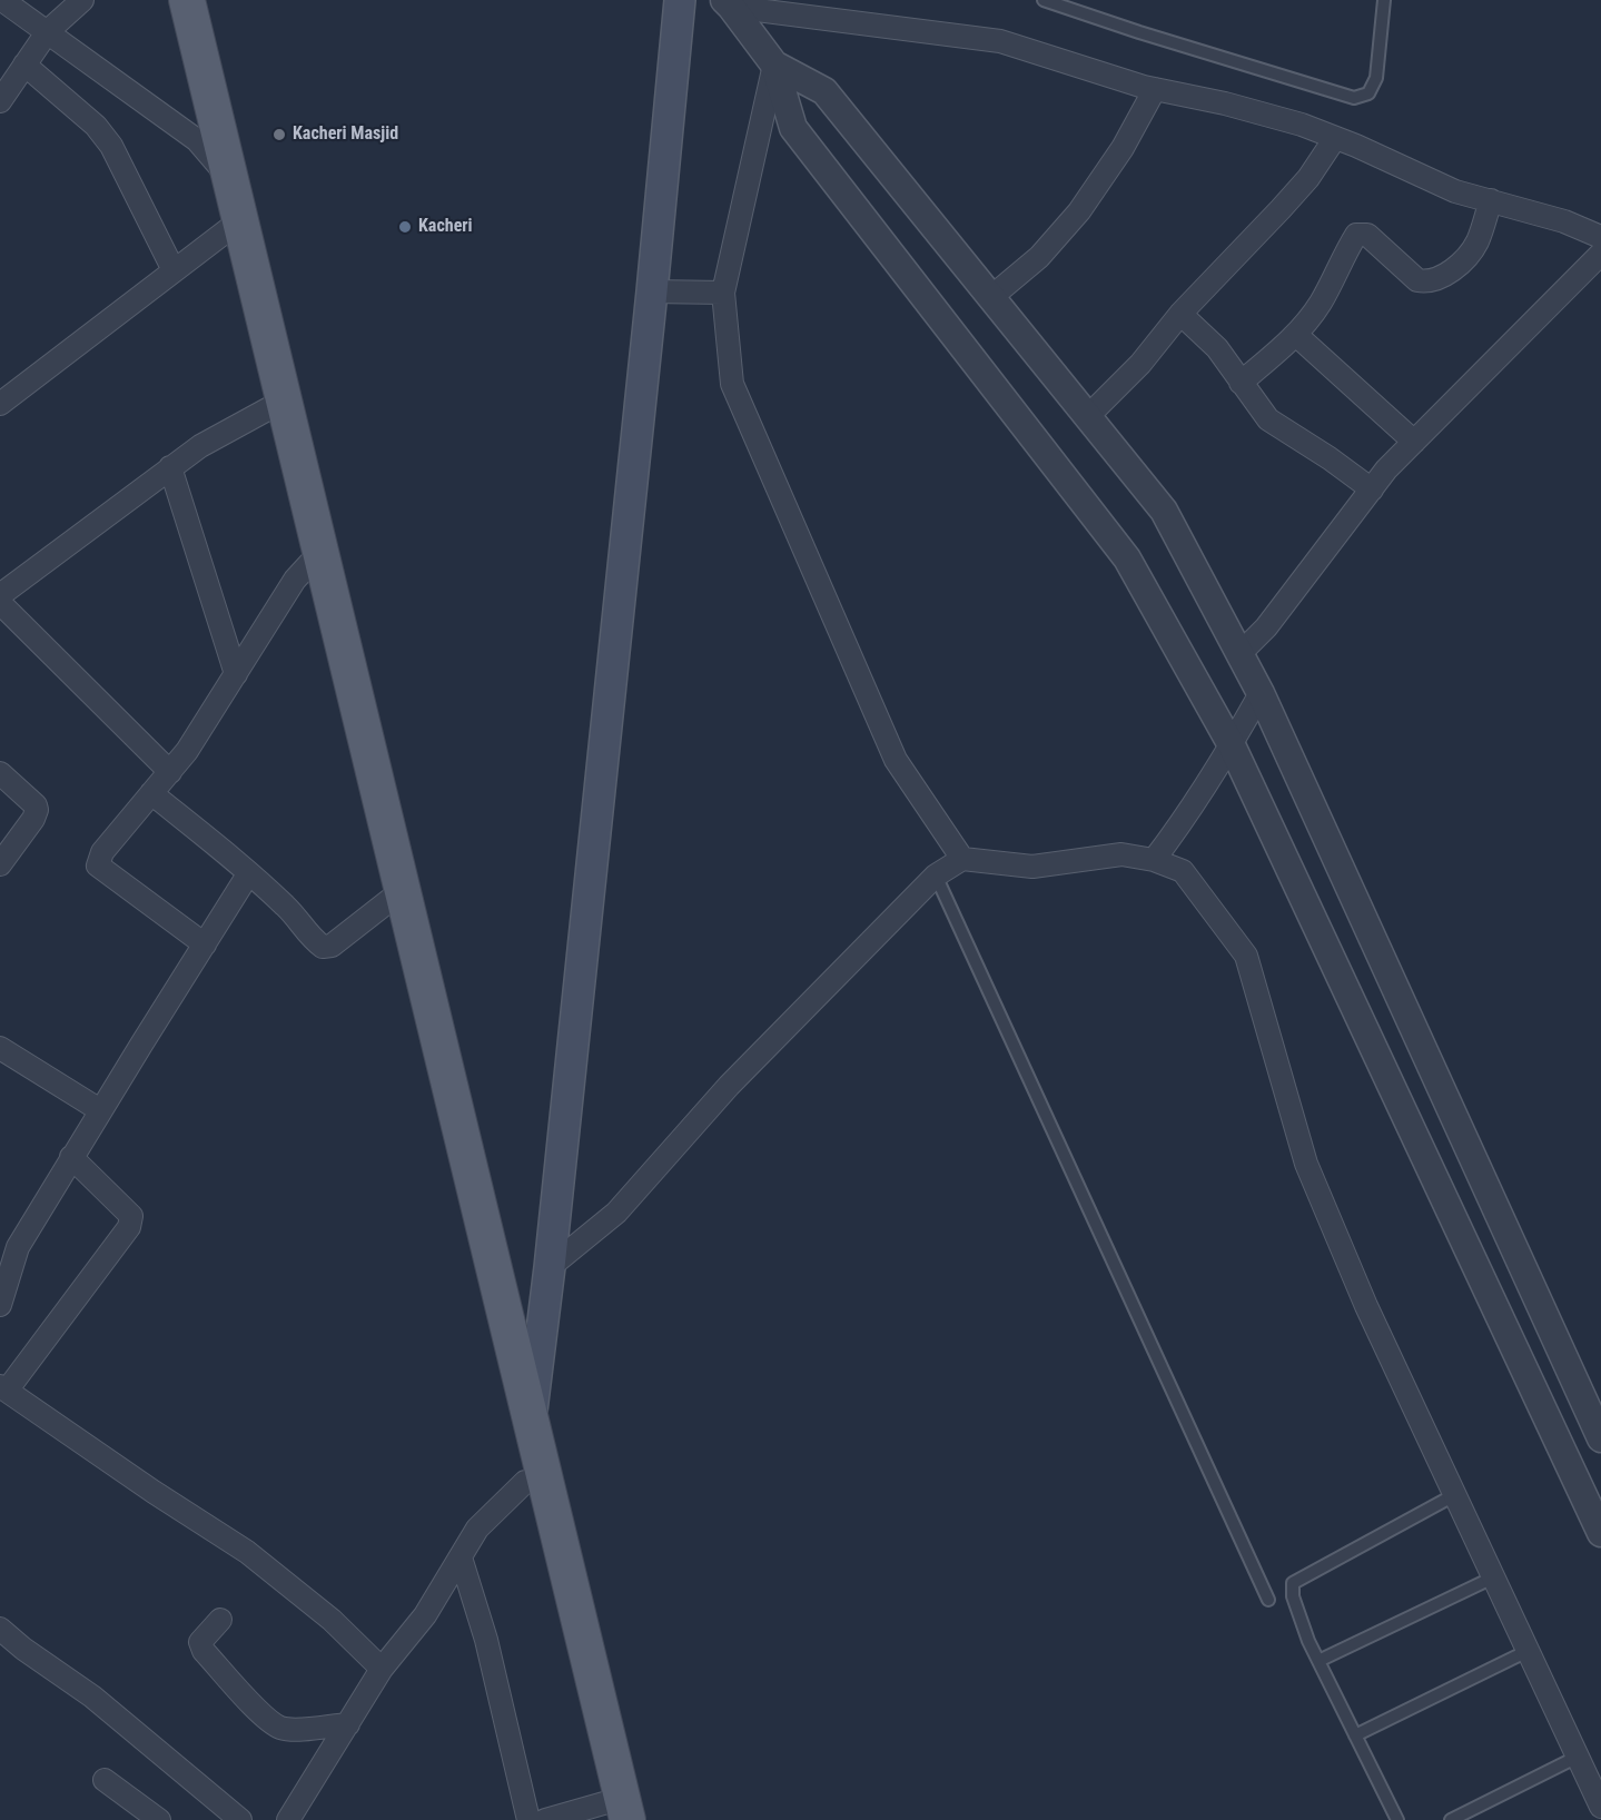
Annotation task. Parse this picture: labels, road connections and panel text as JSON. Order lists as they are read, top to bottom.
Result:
{
  "places": ["Kacheri Masjid", "Kacheri"]
}
